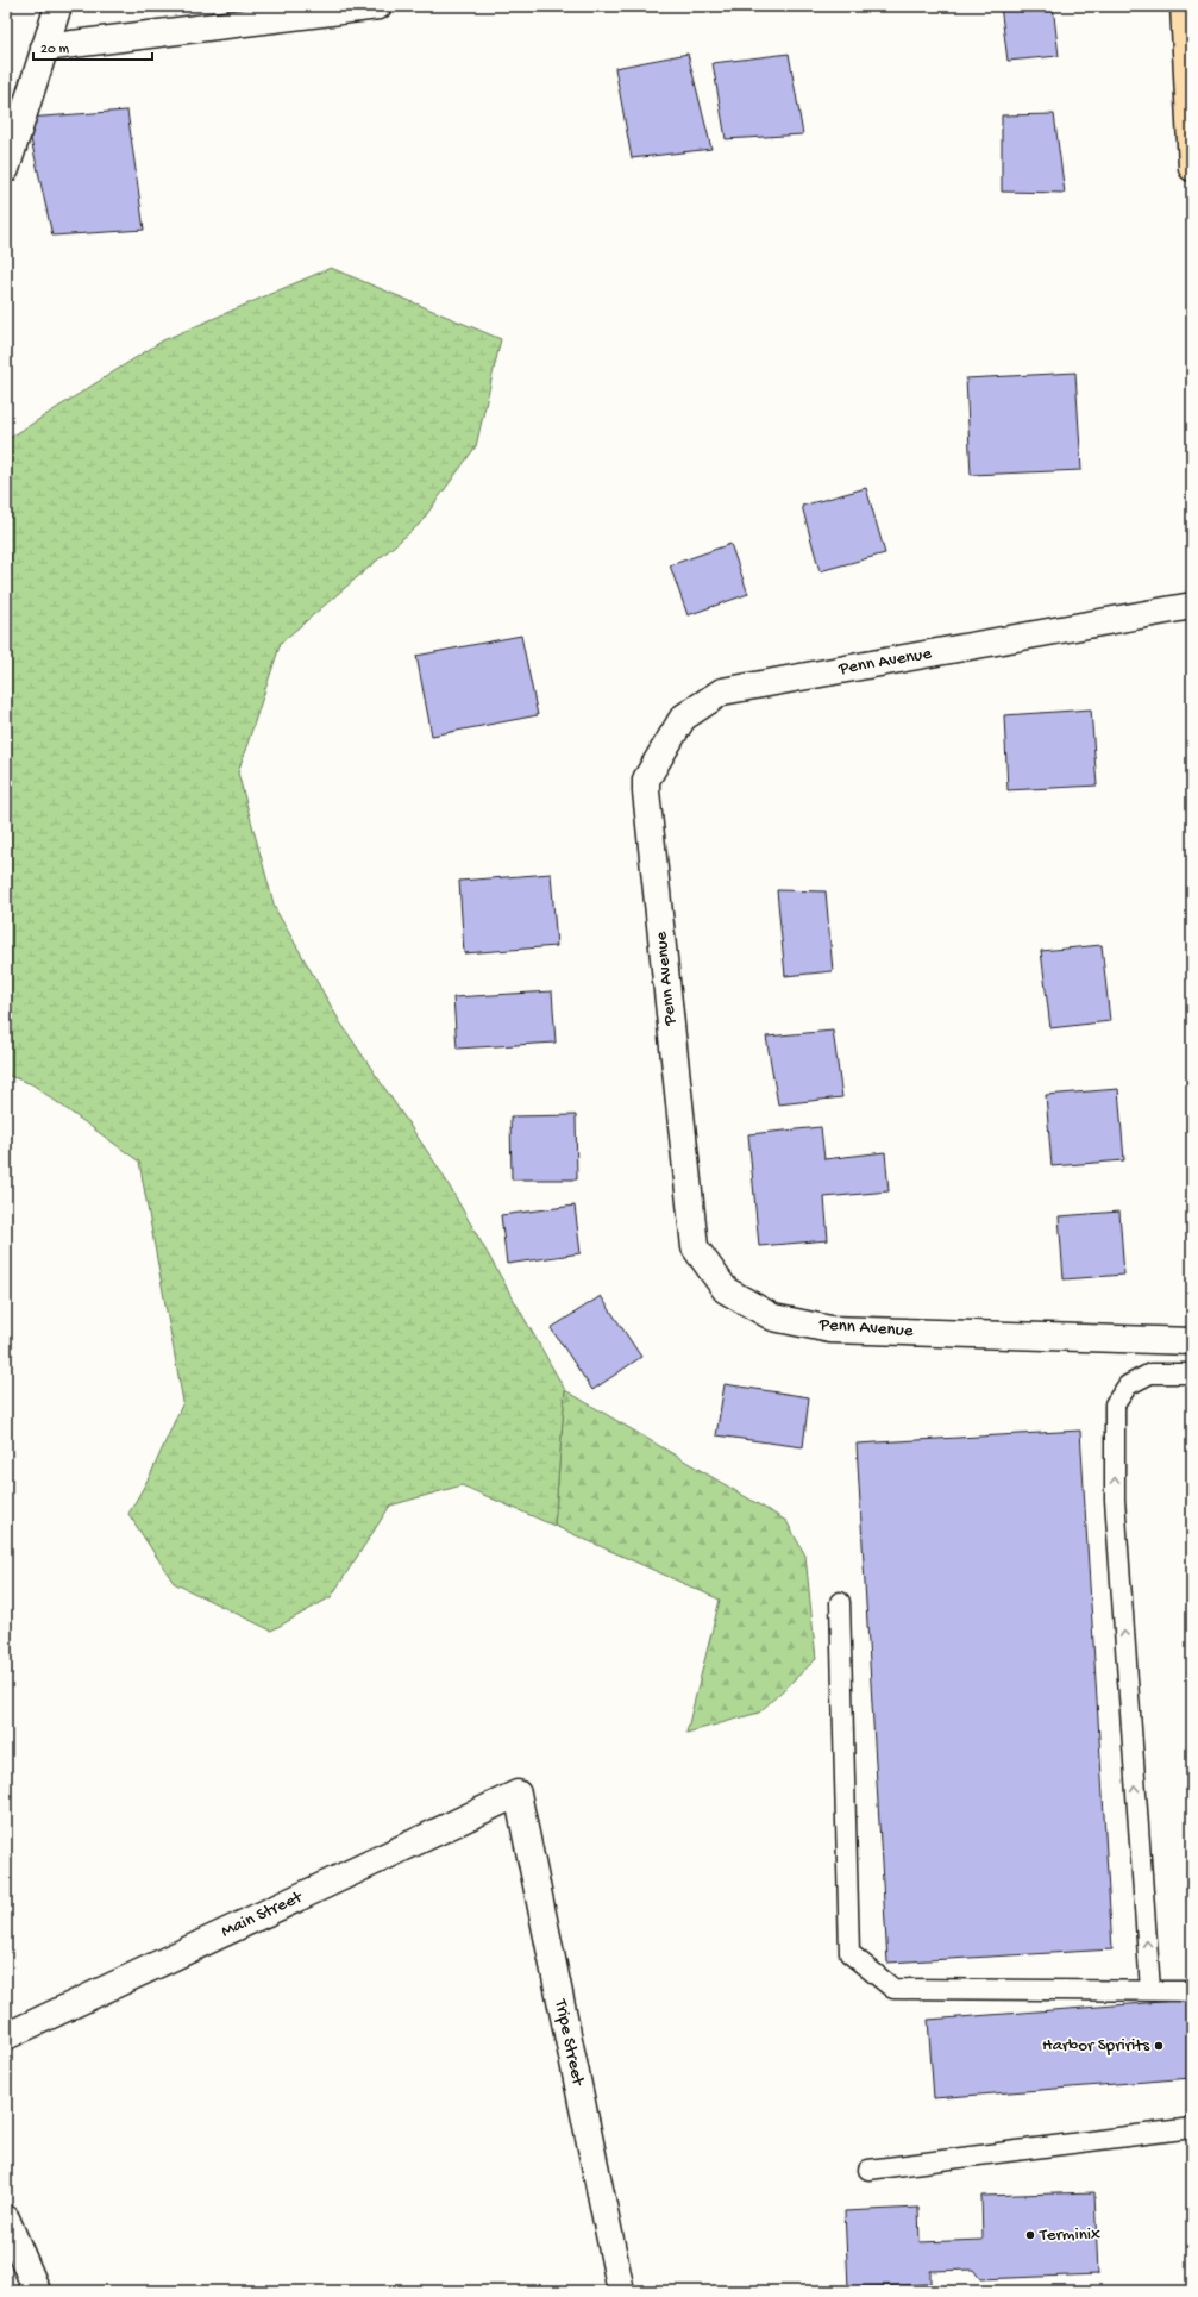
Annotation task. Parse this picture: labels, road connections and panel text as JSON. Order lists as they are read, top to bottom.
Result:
{
  "streets": {
    "street": ["Penn Avenue", "Main Street", "Tripe Street"]
  },
  "crossings": [
    ["Main Street", "Tripe Street"]
  ],
  "places": ["Harbor Spririts", "Terminix"],
  "scale_bar": "20 m"
}
